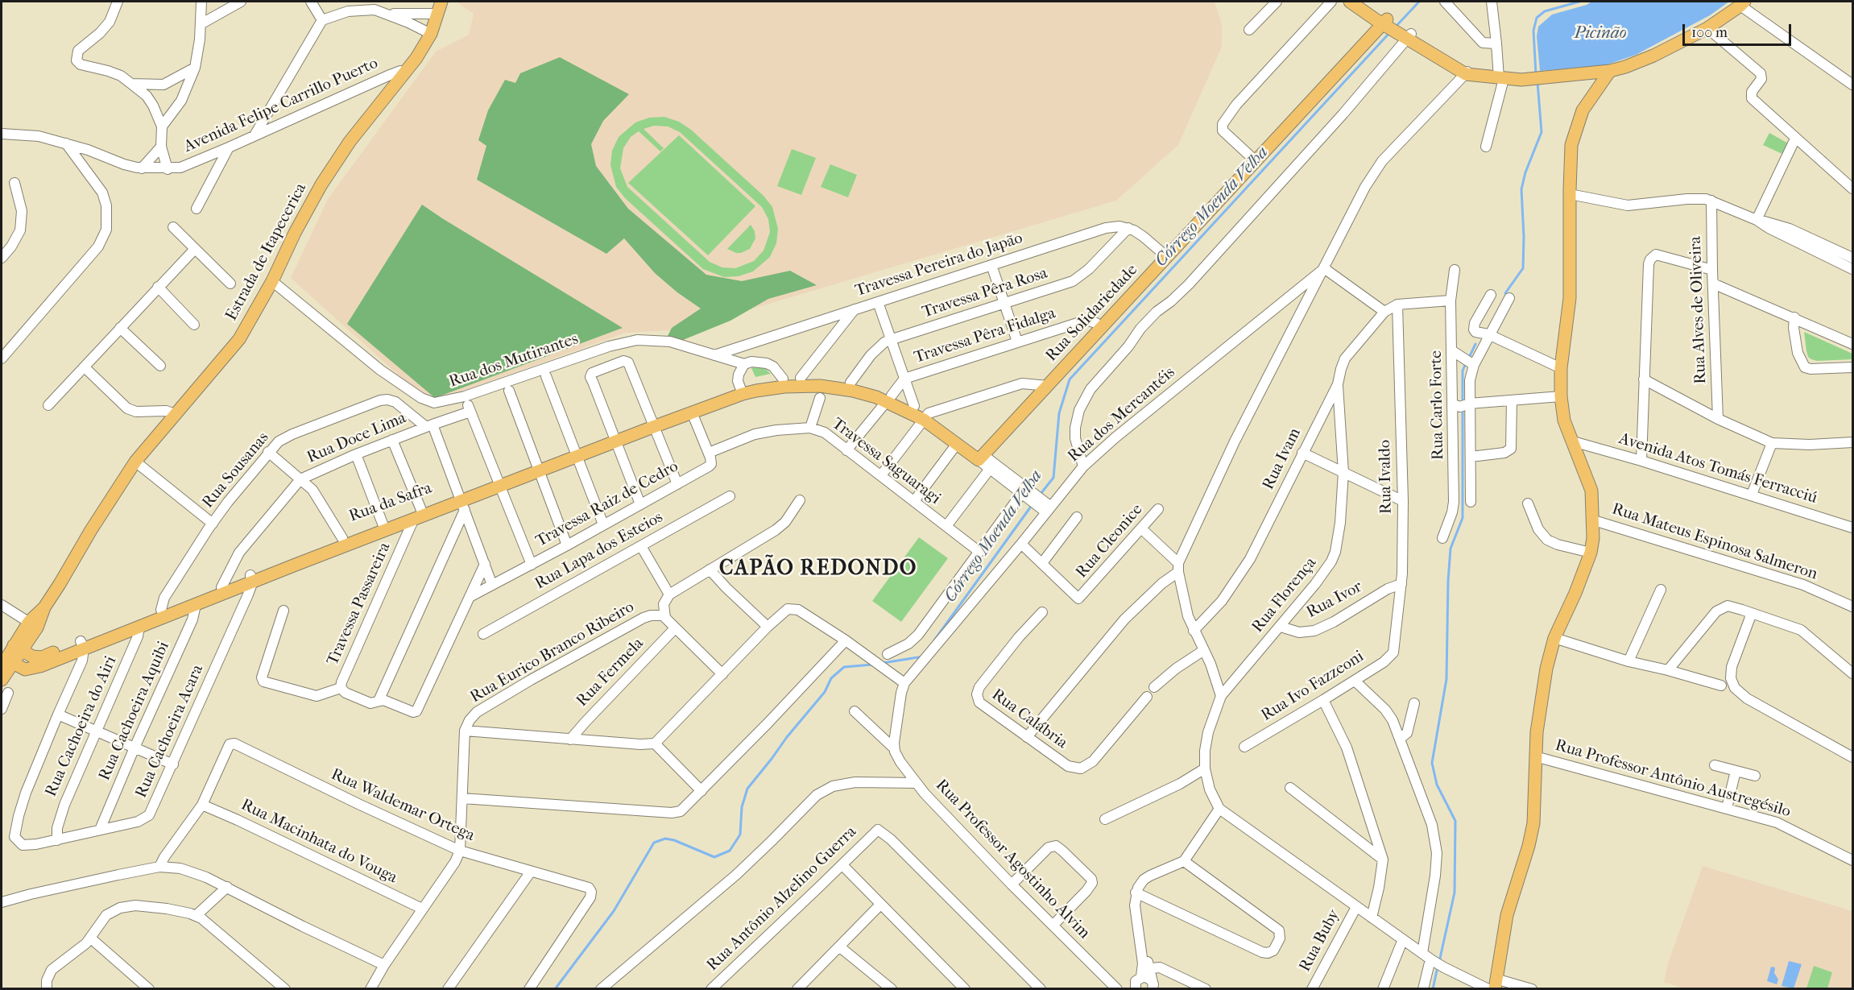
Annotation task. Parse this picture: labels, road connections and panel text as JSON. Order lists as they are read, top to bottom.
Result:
{
  "streets": {
    "main road": ["Estrada de Itapecerica", "Rua Solidariedade", "Rua da Safra"],
    "street": [
      "Avenida Felipe Carrillo Puerto",
      "Travessa Pereira do Japão",
      "Travessa Pêra Rosa",
      "Rua Alves de Oliveira",
      "Travessa Pêra Fidalga",
      "Rua dos Mutirantes",
      "Rua Carlo Forte",
      "Rua dos Mercantéis",
      "Rua Doce Lima",
      "Rua Ivam",
      "Travessa Saguaragi",
      "Avenida Atos Tomás Ferracciú",
      "Rua Sousanas",
      "Rua Ivaldo",
      "Travessa Raiz de Cedro",
      "Rua Cleonice",
      "Rua Mateus Espinosa Salmeron",
      "Rua Lapa dos Esteios",
      "Rua Florença",
      "Rua Ivor",
      "Travessa Passareira",
      "Rua Eurico Branco Ribeiro",
      "Rua Fermela",
      "Rua Ivo Fazzeoni",
      "Rua Cachoeira Aquibi",
      "Rua Calábria",
      "Rua Cachoeira do Airi",
      "Rua Cachoeira Acara",
      "Rua Professor Antônio Austregésilo",
      "Rua Waldemar Ortega",
      "Rua Macinhata do Vouga",
      "Rua Professor Agostinho Alvim",
      "Rua Antônio Alzelino Guerra",
      "Rua Buby"
    ]
  },
  "crossings": [
    ["Avenida Felipe Carrillo Puerto", "Estrada de Itapecerica"],
    ["Estrada de Itapecerica", "Rua dos Mutirantes"],
    ["Estrada de Itapecerica", "Rua da Safra"],
    ["Travessa Pereira do Japão", "Travessa Pêra Rosa"],
    ["Travessa Pereira do Japão", "Rua dos Mutirantes"],
    ["Rua Solidariedade", "Travessa Pêra Fidalga"],
    ["Travessa Pêra Fidalga", "Travessa Saguaragi"],
    ["Rua dos Mutirantes", "Rua da Safra"],
    ["Rua dos Mercantéis", "Rua Cleonice"],
    ["Rua Doce Lima", "Rua Sousanas"],
    ["Rua Doce Lima", "Rua da Safra"],
    ["Rua Doce Lima", "Travessa Raiz de Cedro"],
    ["Rua Ivam", "Rua Ivaldo"],
    ["Rua Ivam", "Rua Florença"],
    ["Travessa Saguaragi", "Travessa Raiz de Cedro"],
    ["Rua Sousanas", "Rua da Safra"],
    ["Rua Ivaldo", "Rua Ivor"],
    ["Rua Ivaldo", "Rua Ivo Fazzeoni"],
    ["Rua da Safra", "Travessa Passareira"],
    ["Rua da Safra", "Rua Cachoeira Aquibi"],
    ["Rua da Safra", "Rua Cachoeira do Airi"],
    ["Rua da Safra", "Rua Cachoeira Acara"],
    ["Travessa Raiz de Cedro", "Travessa Passareira"],
    ["Rua Florença", "Rua Ivor"],
    ["Rua Cachoeira Aquibi", "Rua Cachoeira Acara"],
    ["Rua Cachoeira do Airi", "Rua Cachoeira Acara"],
    ["Rua Waldemar Ortega", "Rua Macinhata do Vouga"]
  ],
  "districts": ["CAPÃO REDONDO"],
  "water": ["Picinão", "Córrego Moenda Velha"],
  "scale_bar": "100 m"
}
